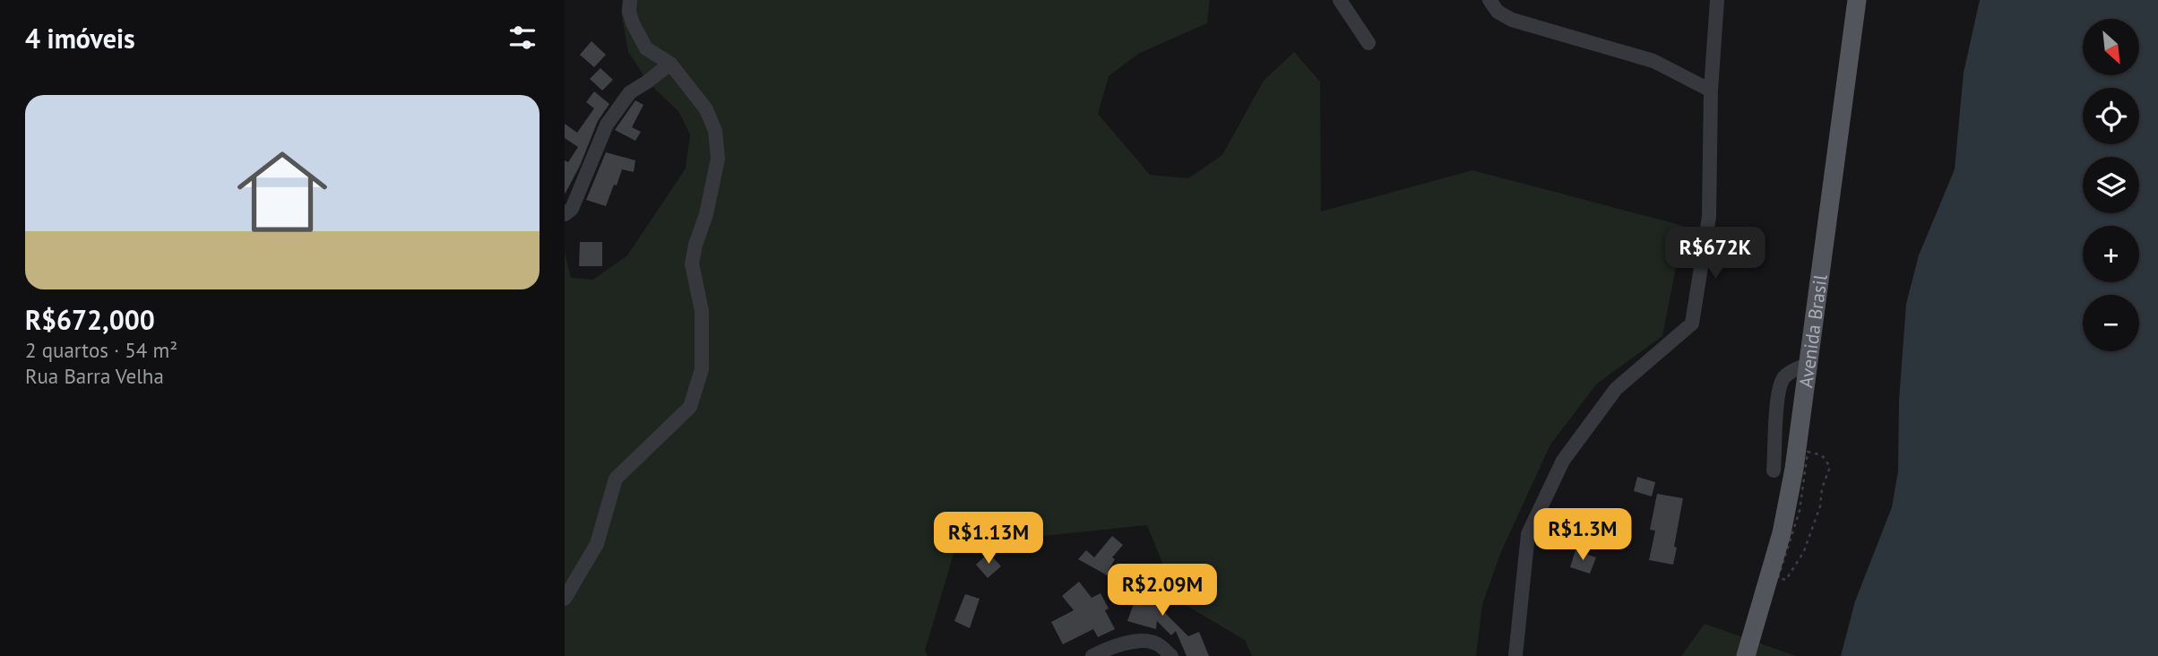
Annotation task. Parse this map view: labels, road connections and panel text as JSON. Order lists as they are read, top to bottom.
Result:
{
  "streets": {
    "main road": ["Avenida Brasil"]
  },
  "north": "bottom right",
  "page": {
    "heading": "4 imóveis",
    "map_buttons": ["+", "−"],
    "list": [
      {
        "name": "R$672,000",
        "note": "2 quartos · 54 m² · Rua Barra Velha"
      }
    ],
    "price": [
      "R$672K",
      "R$1.3M",
      "R$1.13M",
      "R$2.09M"
    ]
  }
}
